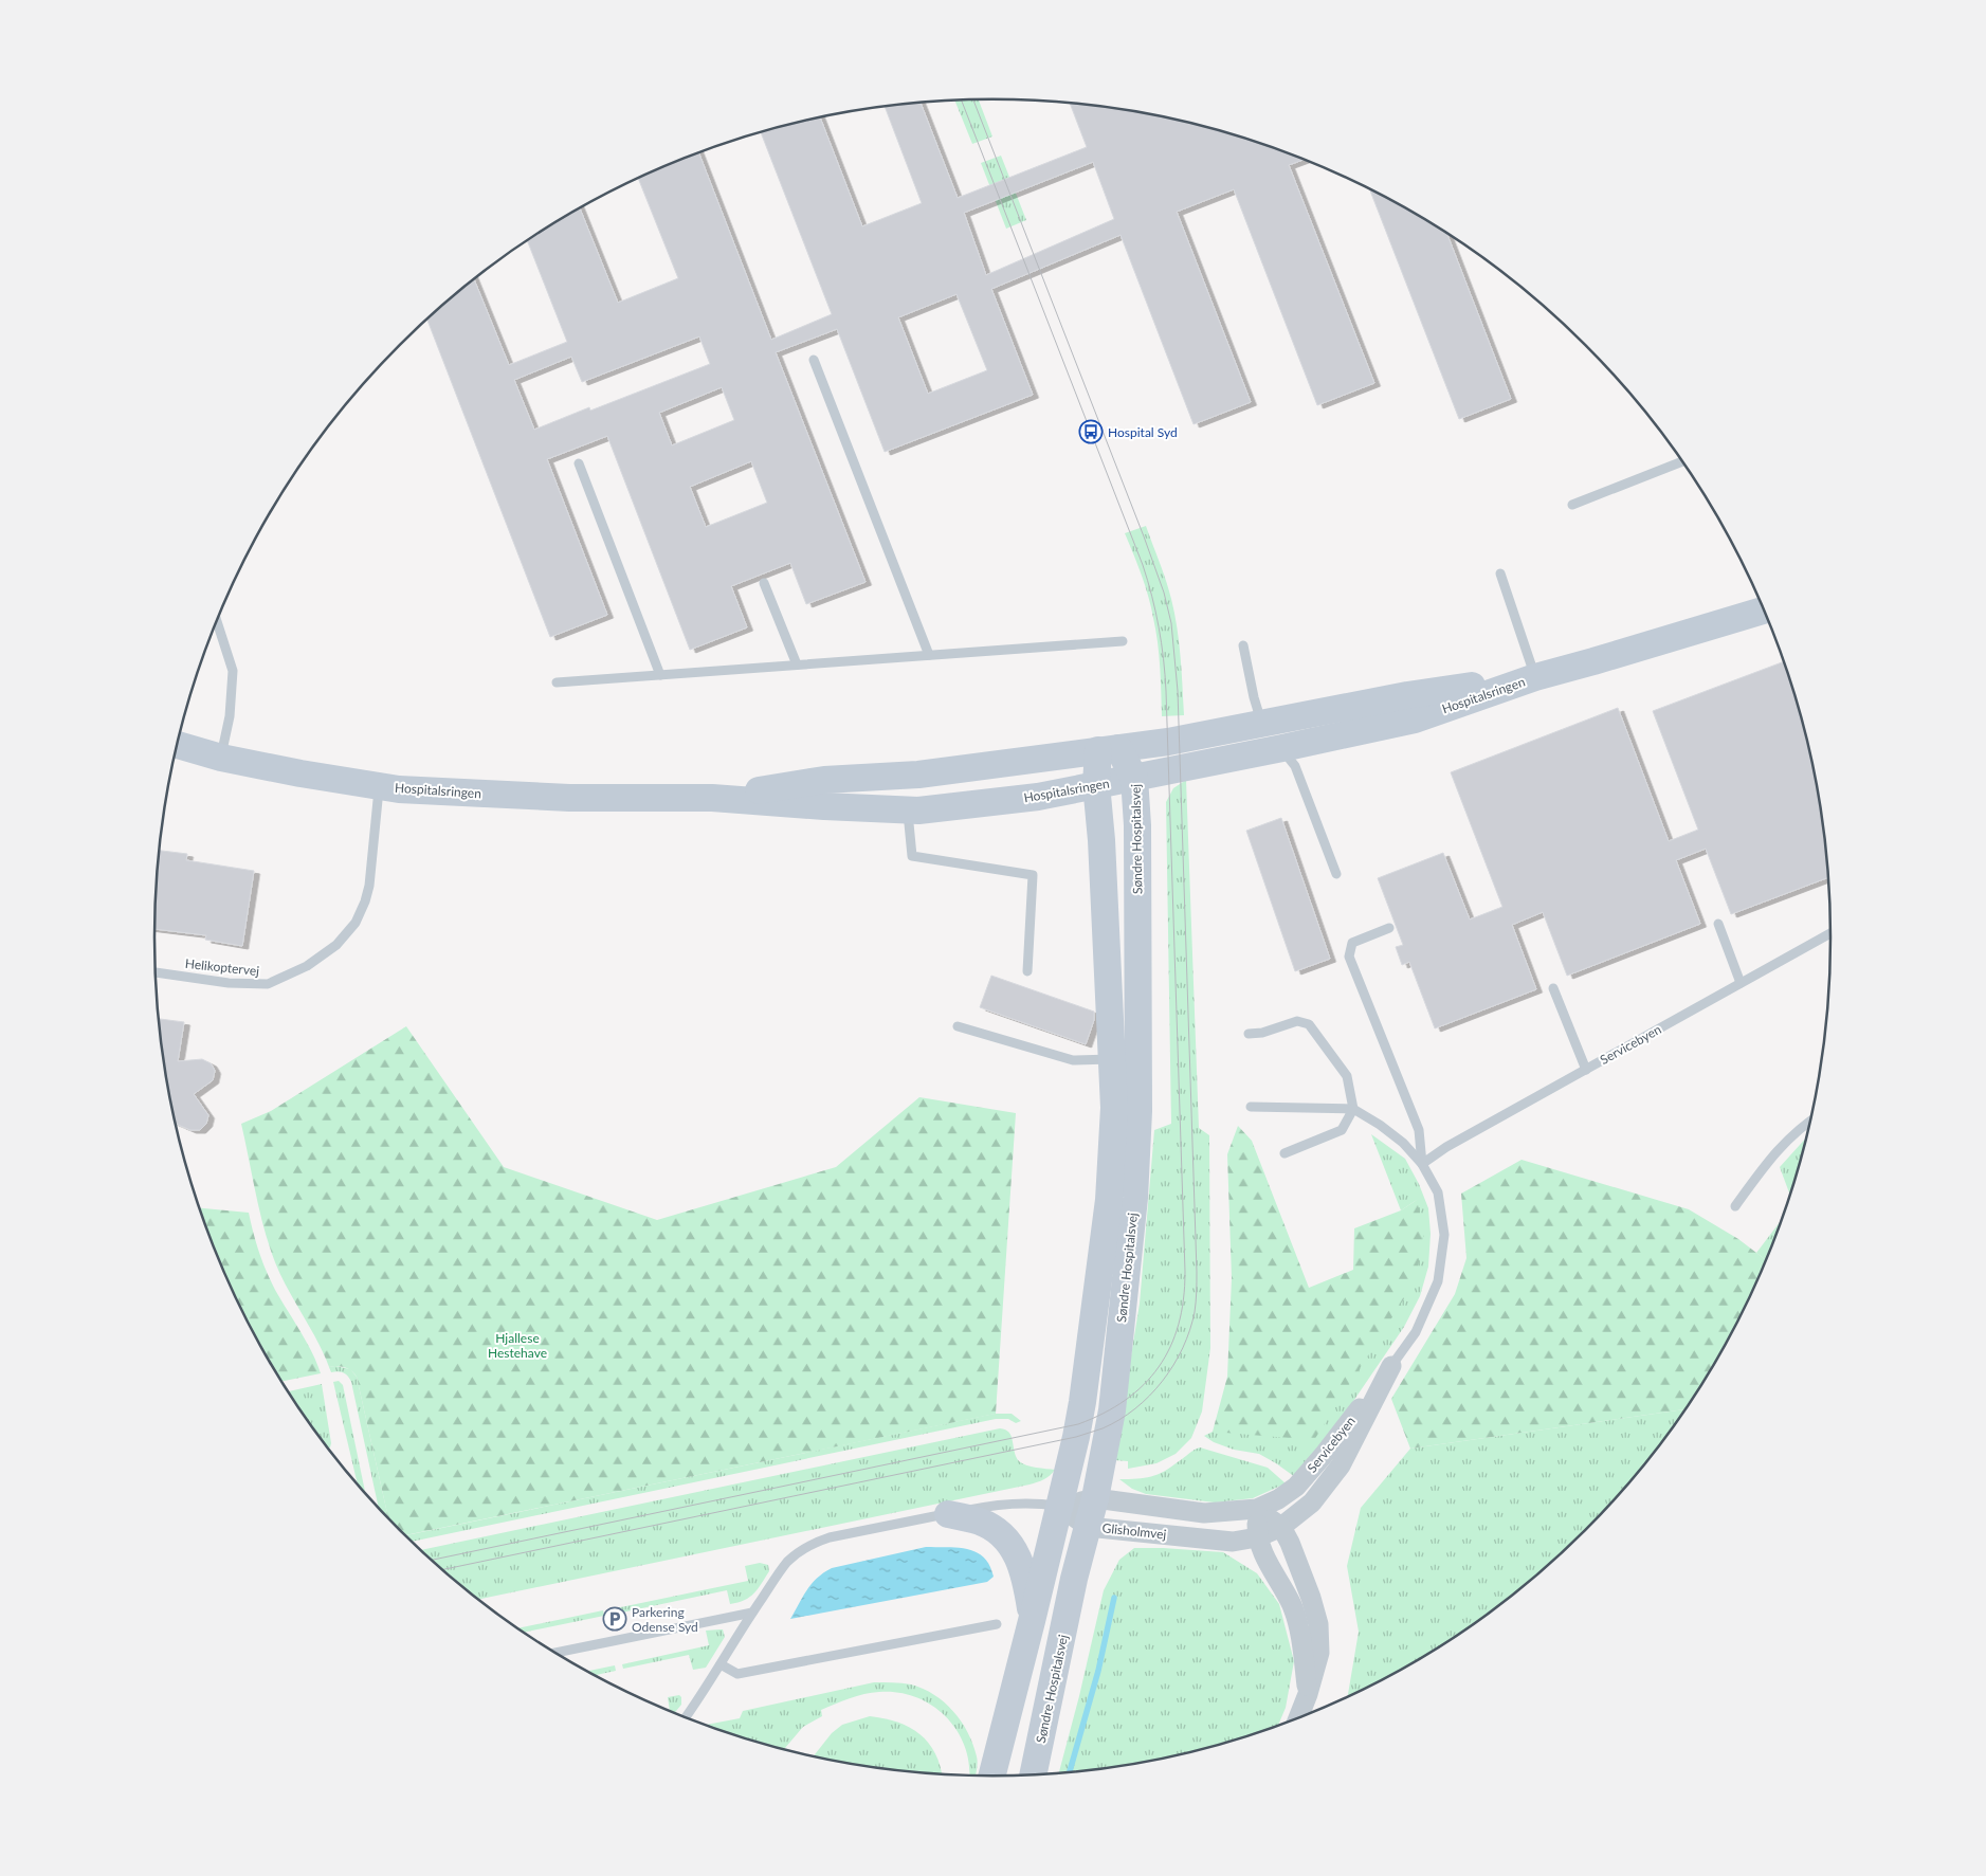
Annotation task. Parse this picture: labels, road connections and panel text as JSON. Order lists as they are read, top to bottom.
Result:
{
  "streets": {
    "street": [
      "Hospitalsringen",
      "Søndre Hospitalsvej",
      "Servicebyen",
      "Glisholmvej"
    ],
    "lane": ["Helikoptervej"]
  },
  "crossings": [
    ["Hospitalsringen", "Søndre Hospitalsvej"],
    ["Hospitalsringen", "Helikoptervej"],
    ["Søndre Hospitalsvej", "Glisholmvej"],
    ["Servicebyen", "Glisholmvej"]
  ],
  "parks": ["Hjallese Hestehave"],
  "places": {
    "bus stop": ["Hospital Syd"],
    "parking": ["Parkering Odense Syd"]
  }
}
